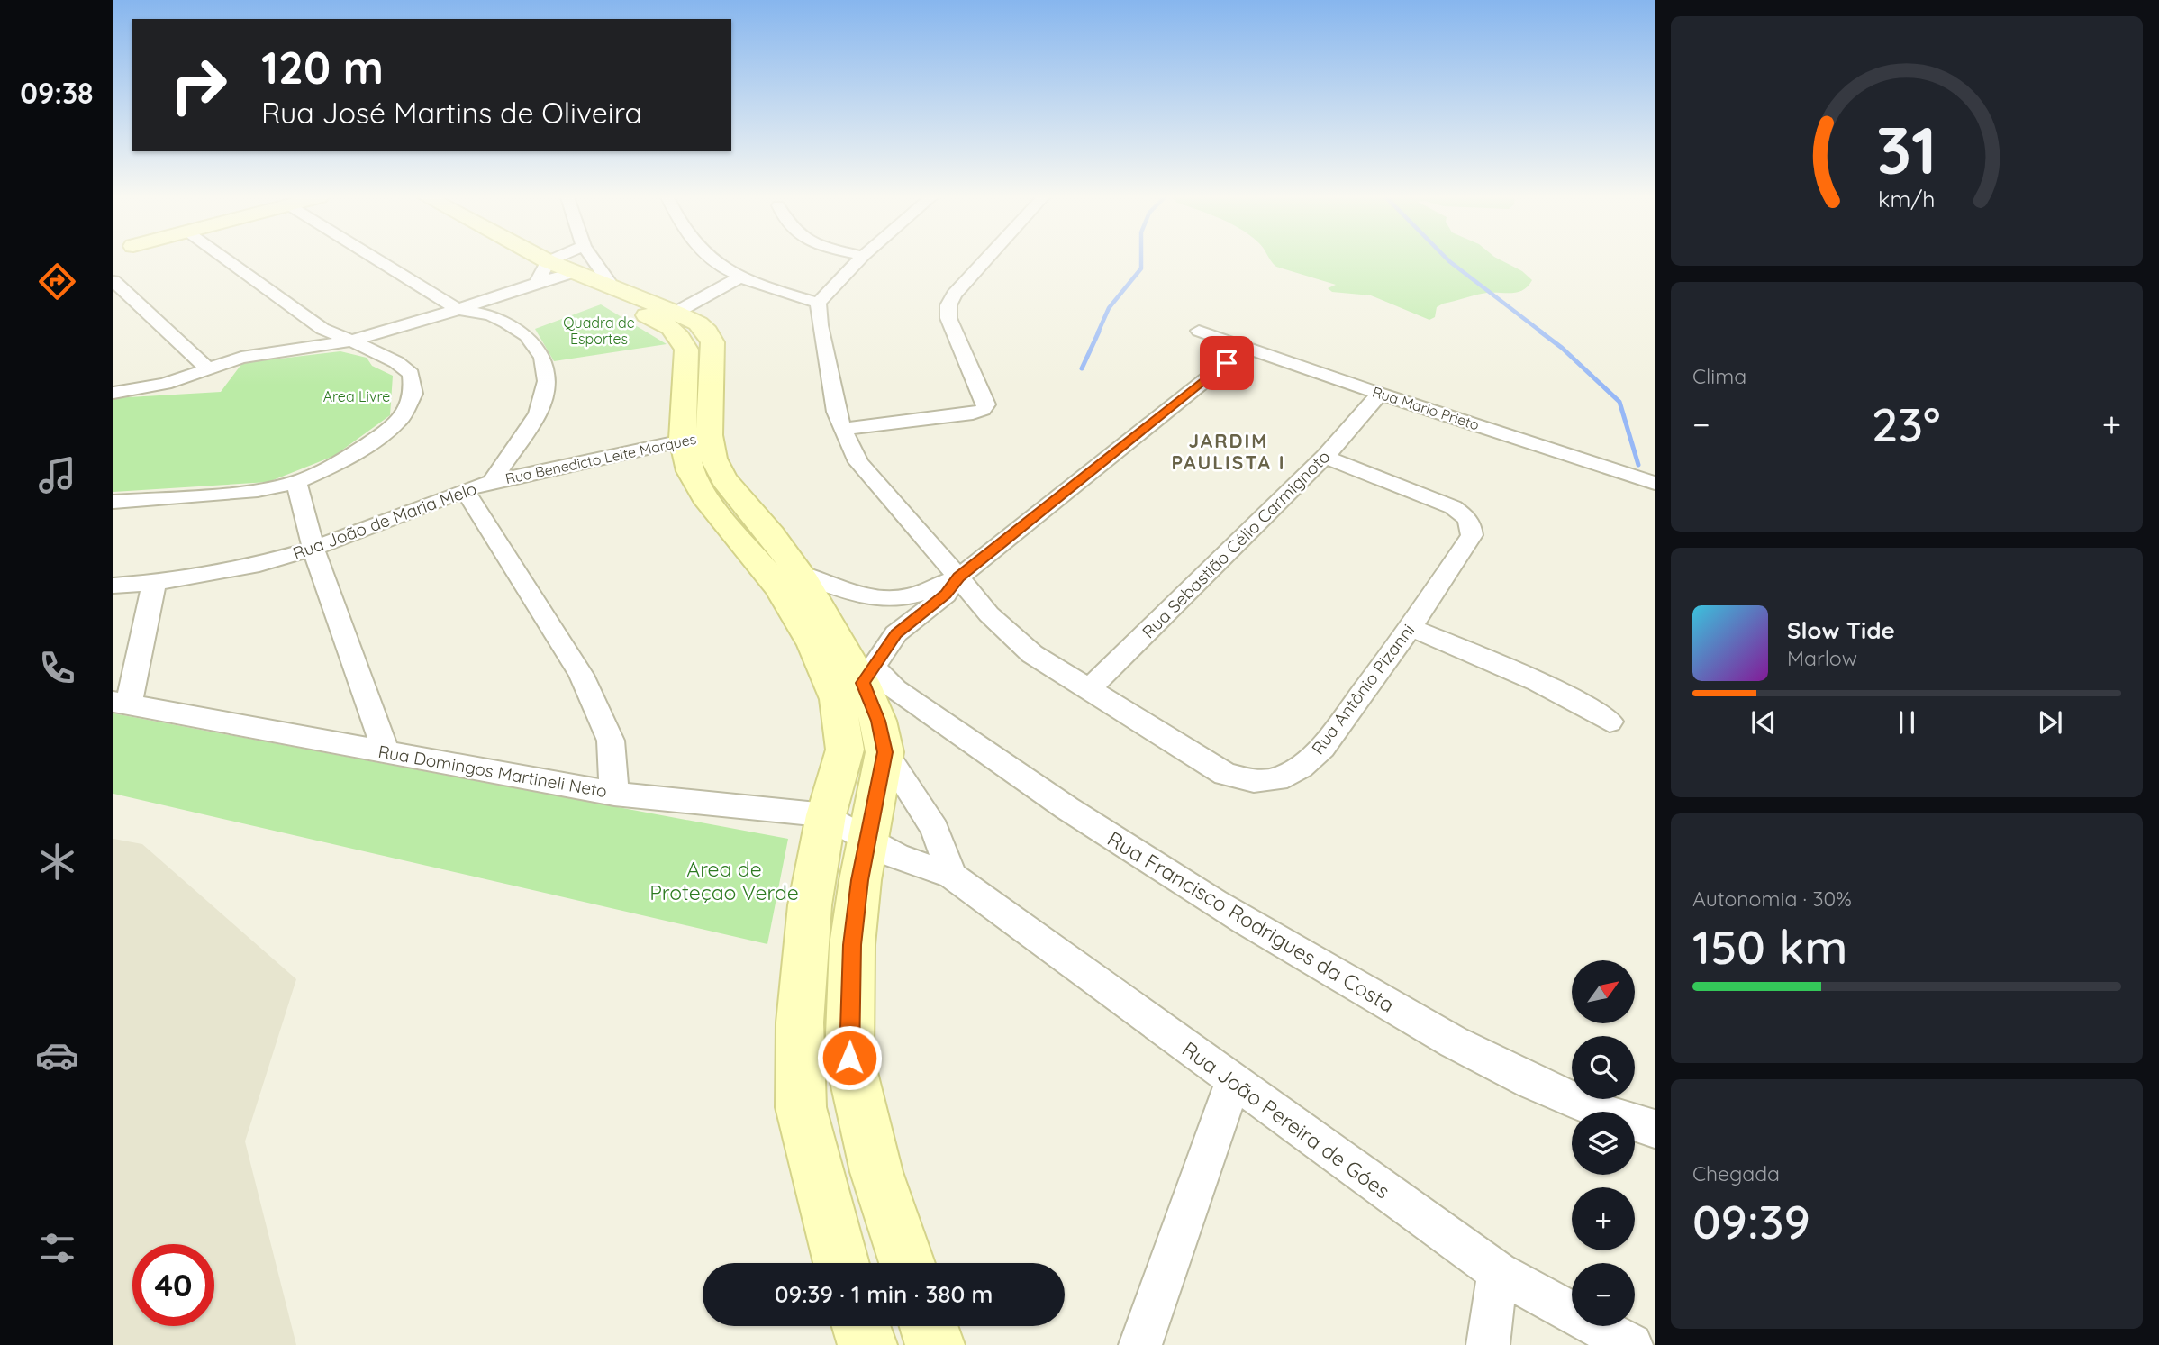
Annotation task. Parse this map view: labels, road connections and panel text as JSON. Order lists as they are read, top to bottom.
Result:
{
  "streets": {
    "street": [
      "Rua Mario Prieto",
      "Rua Benedicto Leite Marques",
      "Rua João de Maria Melo",
      "Rua Sebastião Célio Carmignoto",
      "Rua Antônio Pizanni",
      "Rua Domingos Martineli Neto",
      "Rua Francisco Rodrigues da Costa",
      "Rua João Pereira de Góes"
    ]
  },
  "crossings": [
    ["Rua Mario Prieto", "Rua Sebastião Célio Carmignoto"],
    ["Rua Benedicto Leite Marques", "Rua João de Maria Melo"],
    ["Rua Sebastião Célio Carmignoto", "Rua Antônio Pizanni"],
    ["Rua Domingos Martineli Neto", "Rua João Pereira de Góes"]
  ],
  "districts": ["JARDIM PAULISTA I"],
  "parks": ["Quadra de Esportes", "Area Livre", "Area de Proteçao Verde"],
  "north": "top right",
  "page": {
    "tabs": "09:38",
    "turn": ["120 m", "Rua José Martins de Oliveira"],
    "tile": [
      "Clima",
      ["Autonomia · 30%", "150 km"],
      ["Chegada", "09:39"]
    ],
    "heat": ["−", "23°", "+"],
    "song": ["Slow Tide", "Marlow"],
    "map_buttons": ["+", "−"],
    "limit": "40",
    "trip": "09:39 · 1 min · 380 m",
    "gauge": ["31", "km/h"]
  }
}
